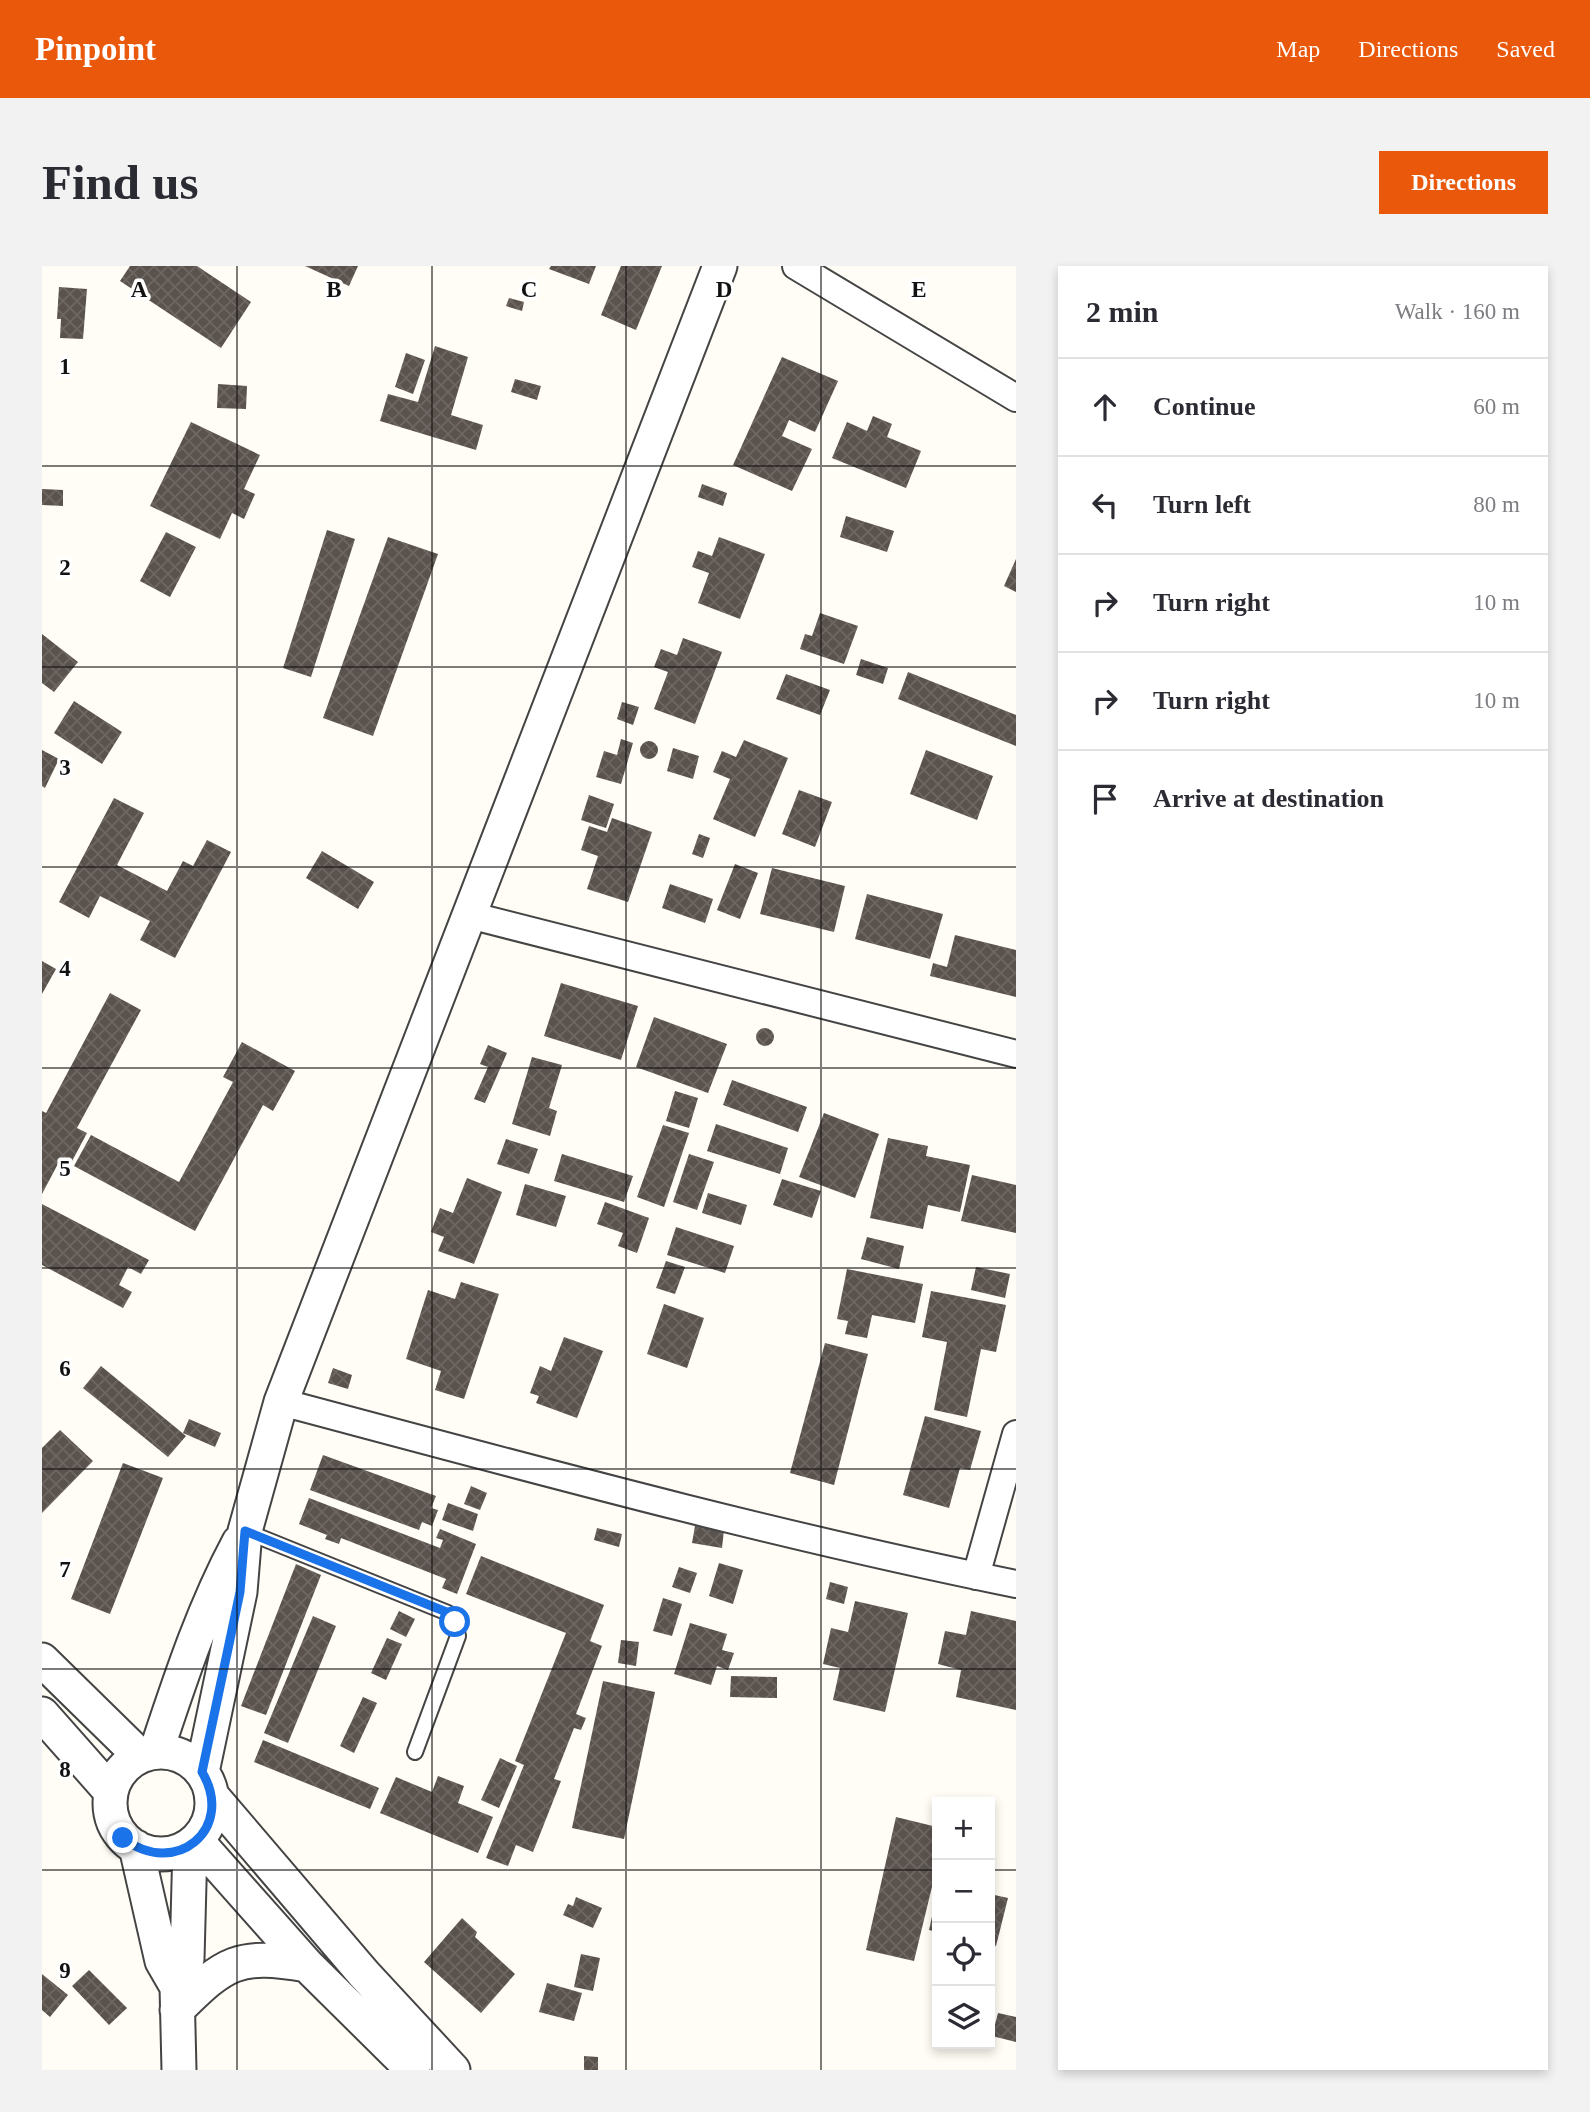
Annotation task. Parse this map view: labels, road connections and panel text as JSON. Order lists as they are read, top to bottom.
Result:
{
  "page": {
    "header": "Pinpoint",
    "nav": ["Map", "Directions", "Saved"],
    "buttons": "Directions",
    "title": "Find us",
    "heading": ["2 min", "Walk · 160 m"],
    "list": [
      ["Continue", "60 m"],
      ["Turn left", "80 m"],
      ["Turn right", "10 m"],
      ["Turn right", "10 m"],
      "Arrive at destination"
    ],
    "map_buttons": ["+", "−"]
  },
  "grid": {
    "columns": [
      "A",
      "B",
      "C",
      "D",
      "E"
    ],
    "rows": [
      "1",
      "2",
      "3",
      "4",
      "5",
      "6",
      "7",
      "8",
      "9"
    ]
  }
}
